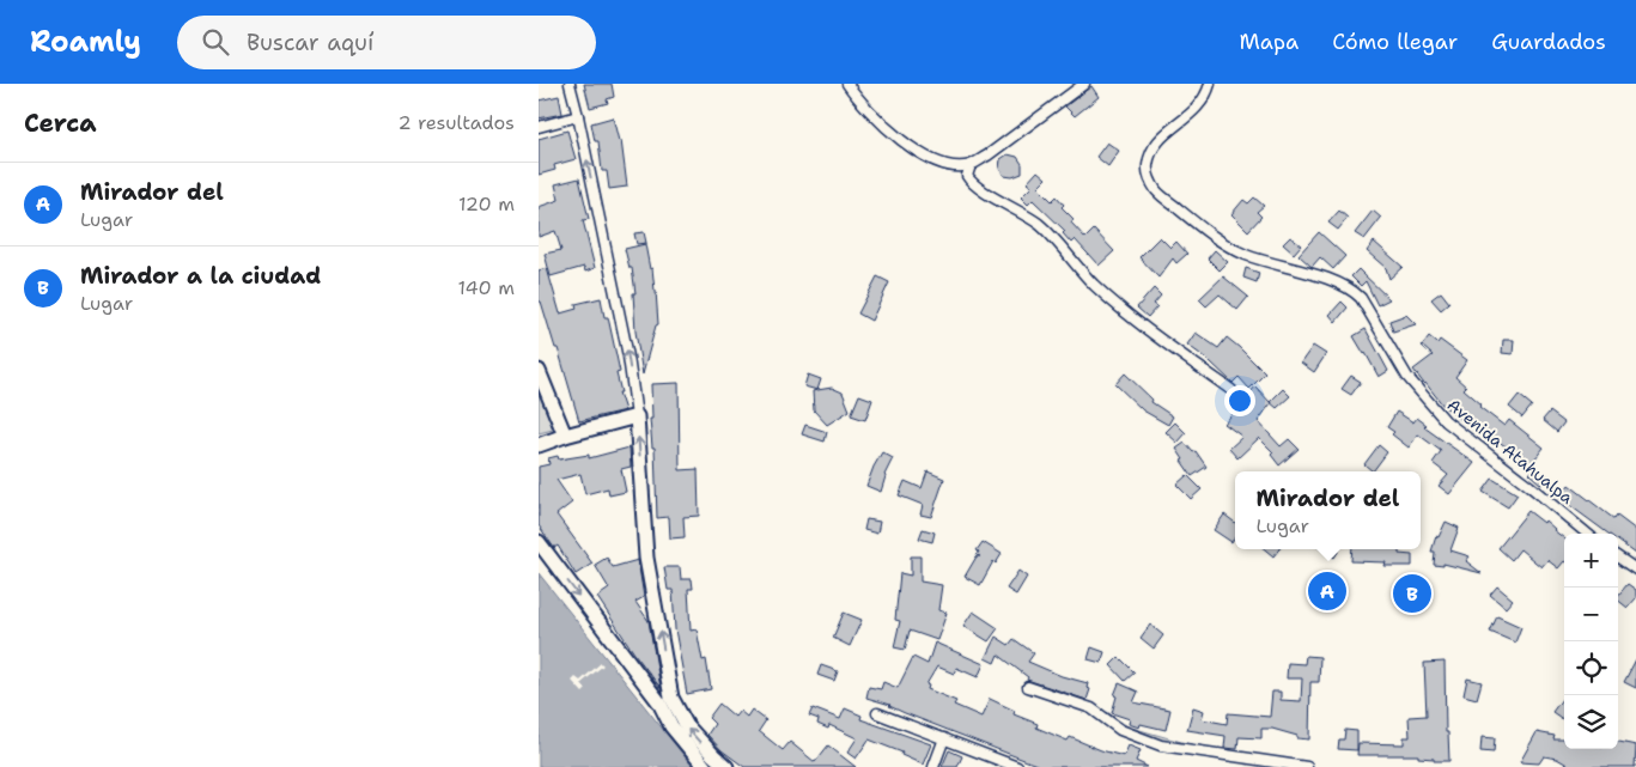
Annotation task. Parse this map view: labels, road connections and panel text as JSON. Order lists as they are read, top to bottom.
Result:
{
  "streets": {
    "street": ["Avenida Atahualpa"]
  },
  "page": {
    "header": "Roamly",
    "search": "Buscar aquí",
    "nav": ["Mapa", "Cómo llegar", "Guardados"],
    "heading": ["Cerca", "2 resultados"],
    "list": [
      {
        "mark": "A",
        "name": "Mirador del",
        "note": "Lugar",
        "value": "120 m"
      },
      {
        "mark": "B",
        "name": "Mirador a la ciudad",
        "note": "Lugar",
        "value": "140 m"
      }
    ],
    "popup": ["Mirador del", "Lugar"],
    "map_buttons": ["+", "−"],
    "pins": ["A", "B"]
  }
}
